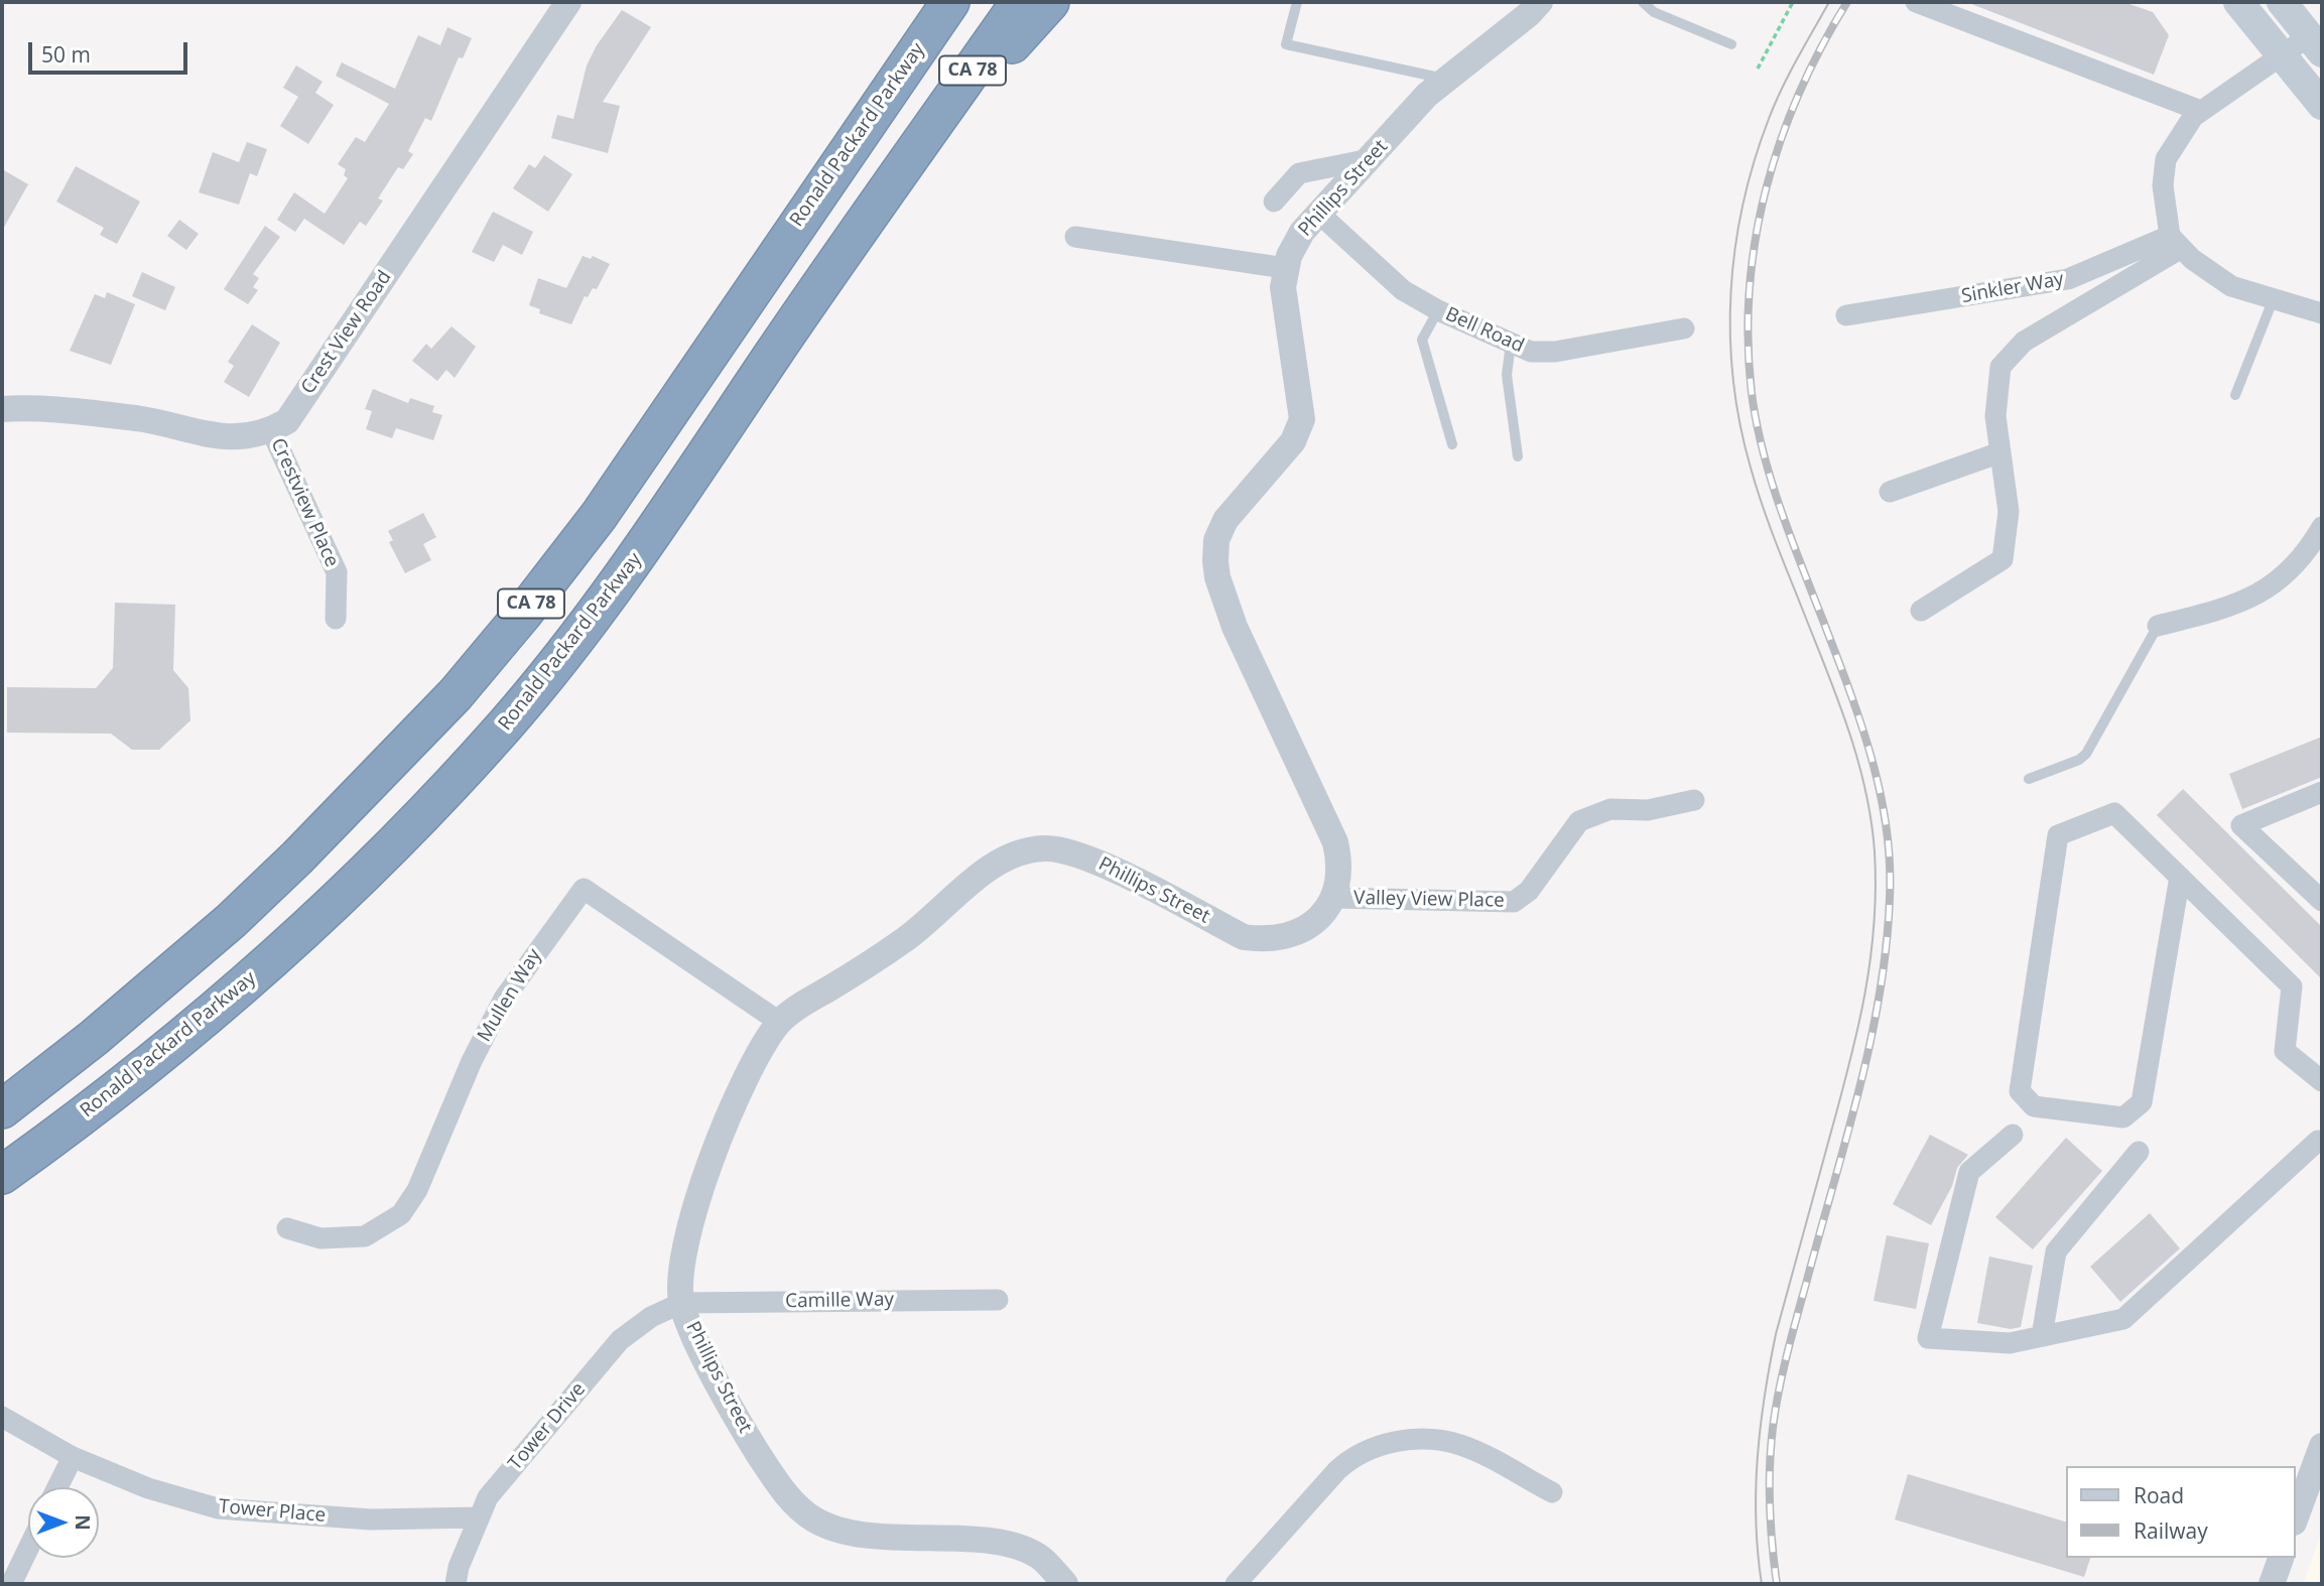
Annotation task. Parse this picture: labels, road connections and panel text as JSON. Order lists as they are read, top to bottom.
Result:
{
  "streets": {
    "highway": ["CA 78", "Ronald Packard Parkway"],
    "street": [
      "Phillips Street",
      "Sinkler Way",
      "Bell Road",
      "Crest View Road",
      "Crestview Place",
      "Valley View Place",
      "Mullen Way",
      "Camille Way",
      "Tower Drive",
      "Tower Place"
    ]
  },
  "crossings": [
    ["Phillips Street", "Bell Road"],
    ["Phillips Street", "Valley View Place"],
    ["Phillips Street", "Mullen Way"],
    ["Phillips Street", "Camille Way"],
    ["Phillips Street", "Tower Drive"],
    ["Crest View Road", "Crestview Place"],
    ["Camille Way", "Tower Drive"],
    ["Tower Drive", "Tower Place"]
  ],
  "legend": ["Road", "Railway"],
  "scale_bar": "50 m",
  "north": "right"
}
